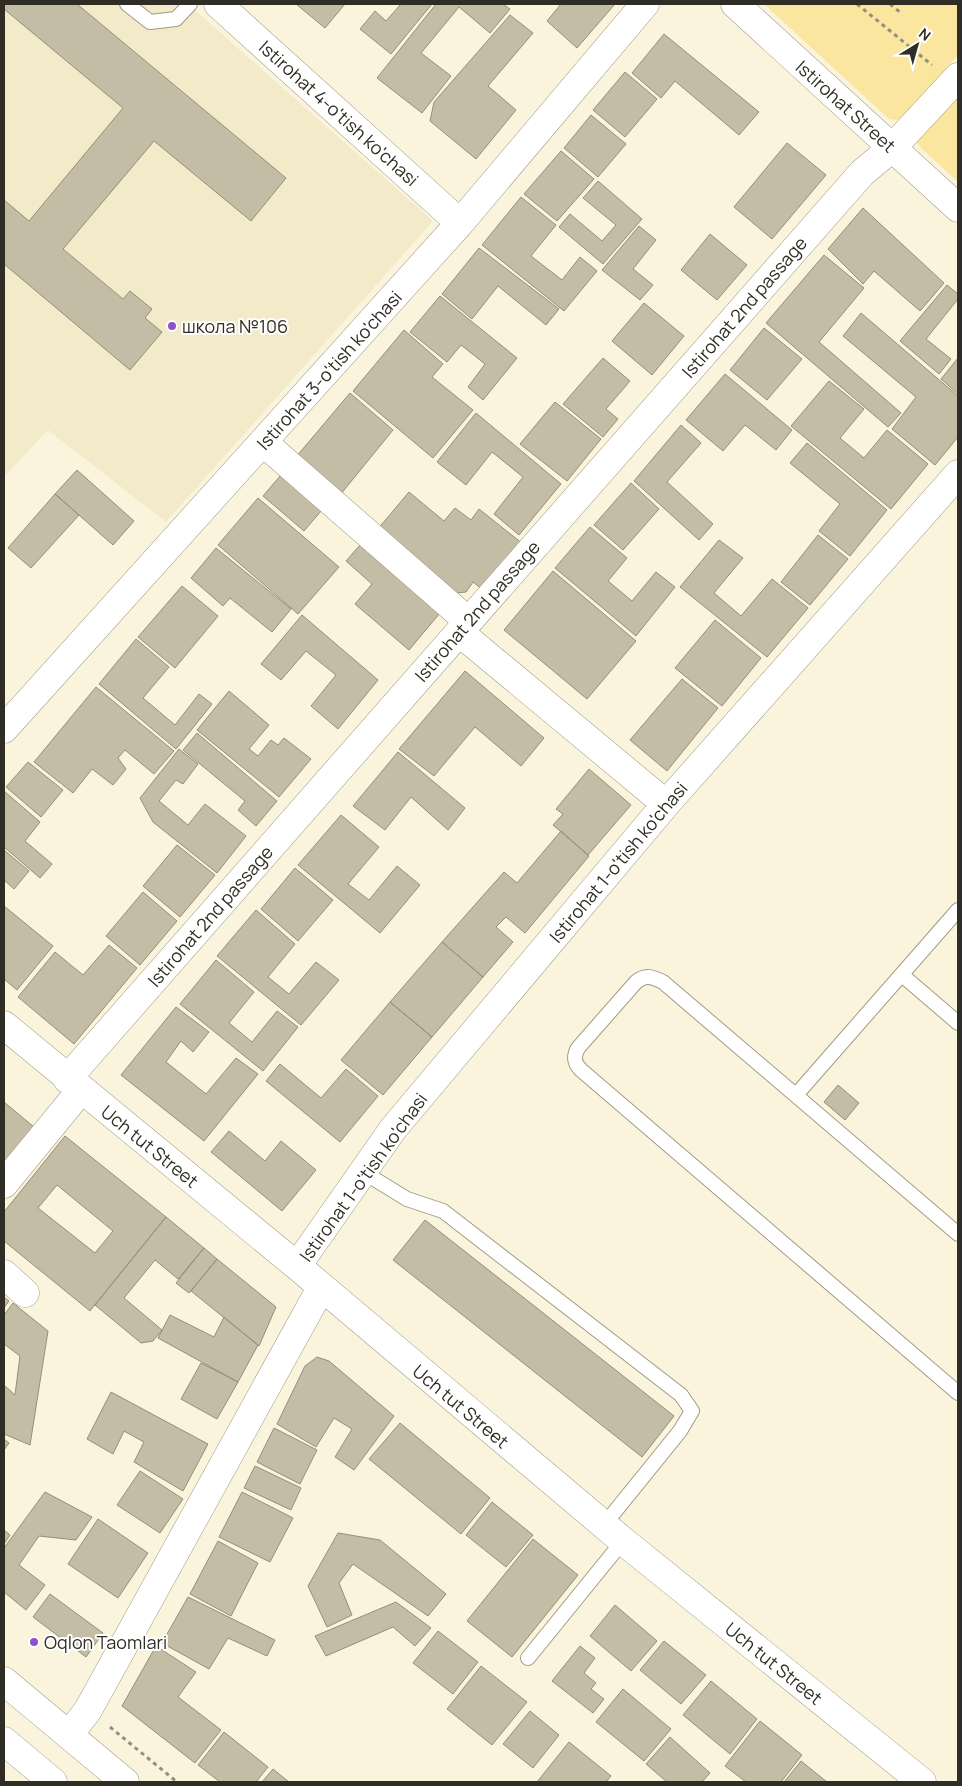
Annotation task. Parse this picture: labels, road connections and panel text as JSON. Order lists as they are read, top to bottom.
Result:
{
  "streets": {
    "street": [
      "Istirohat Street",
      "Istirohat 4-o'tish ko'chasi",
      "Istirohat 2nd passage",
      "Istirohat 3-o'tish ko'chasi",
      "Istirohat 1-o'tish ko'chasi",
      "Uch tut Street"
    ]
  },
  "crossings": [
    ["Istirohat Street", "Istirohat 2nd passage"],
    ["Istirohat 4-o'tish ko'chasi", "Istirohat 3-o'tish ko'chasi"],
    ["Istirohat 2nd passage", "Uch tut Street"],
    ["Istirohat 1-o'tish ko'chasi", "Uch tut Street"]
  ],
  "places": ["школа №106", "Oqlon Taomlari"],
  "north": "top right"
}
